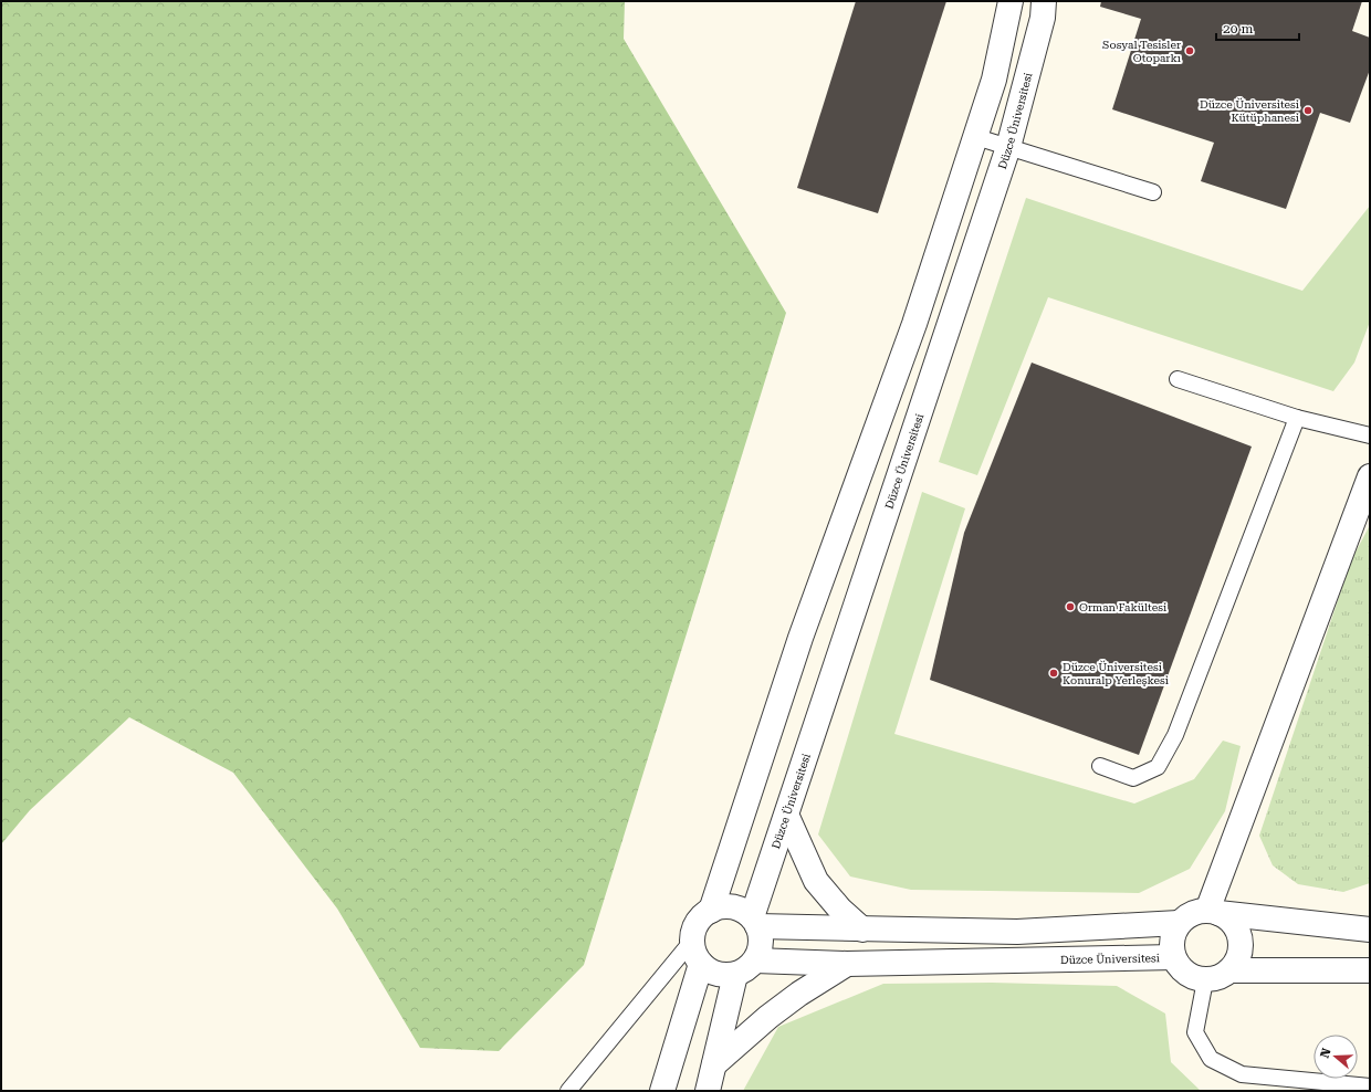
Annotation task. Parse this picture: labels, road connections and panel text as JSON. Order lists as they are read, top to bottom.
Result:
{
  "streets": {
    "street": ["Düzce Üniversitesi"]
  },
  "places": [
    "Sosyal Tesisler Otoparkı",
    "Düzce Üniversitesi Kütüphanesi",
    "Orman Fakültesi",
    "Düzce Üniversitesi Konuralp Yerleşkesi"
  ],
  "scale_bar": "20 m",
  "north": "left"
}
